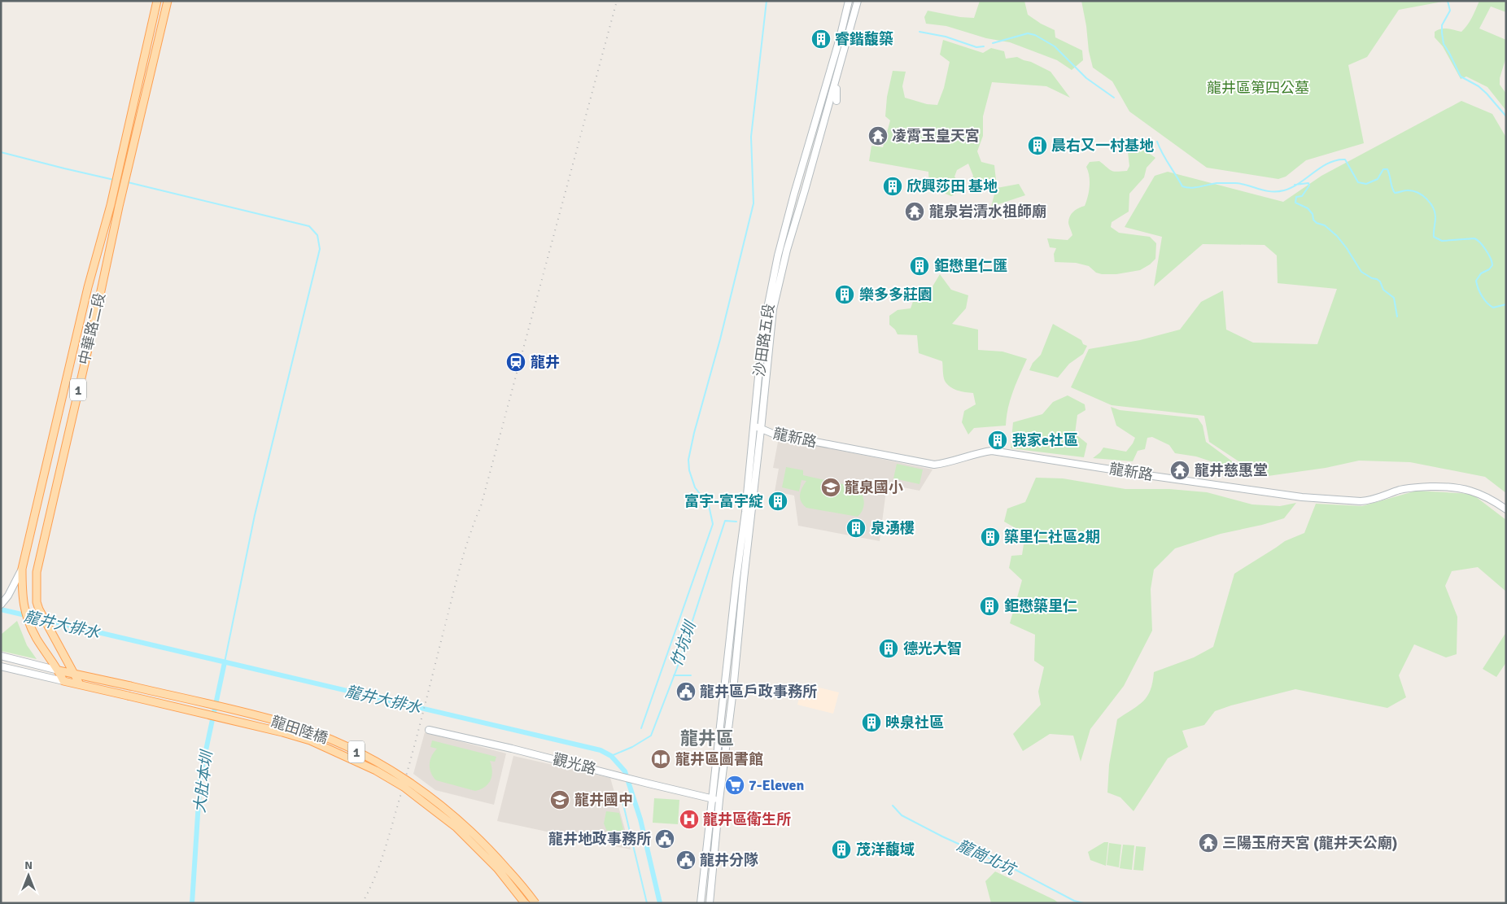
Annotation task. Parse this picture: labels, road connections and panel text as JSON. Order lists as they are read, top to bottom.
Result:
{
  "streets": {
    "main road": ["中華路二段", "1", "龍田陸橋"],
    "street": ["沙田路五段", "龍新路", "觀光路"]
  },
  "crossings": [
    ["中華路二段", "1"],
    ["中華路二段", "龍田陸橋"],
    ["沙田路五段", "龍新路"],
    ["沙田路五段", "觀光路"],
    ["1", "龍田陸橋"]
  ],
  "districts": ["龍井區"],
  "water": [
    "龍井大排水",
    "竹坑圳",
    "大肚本圳",
    "龍崗北坑"
  ],
  "parks": ["龍井區第四公墓"],
  "places": {
    "building": [
      "睿鍇馥築",
      "晨右又一村基地",
      "欣興莎田 基地",
      "鉅懋里仁匯",
      "樂多多莊園",
      "我家e社區",
      "富宇-富宇綻",
      "泉湧樓",
      "築里仁社區2期",
      "鉅懋築里仁",
      "德光大智",
      "映泉社區",
      "茂洋馥域"
    ],
    "temple": [
      "凌霄玉皇天宮",
      "龍泉岩清水祖師廟",
      "龍井慈惠堂",
      "三陽玉府天宮 (龍井天公廟)"
    ],
    "station": ["龍井"],
    "school or university": ["龍泉國小", "龍井國中"],
    "public building": ["龍井區戶政事務所", "龍井地政事務所", "龍井分隊"],
    "library": ["龍井區圖書館"],
    "supermarket": ["7-Eleven"],
    "hospital": ["龍井區衛生所"]
  },
  "north": "top"
}
